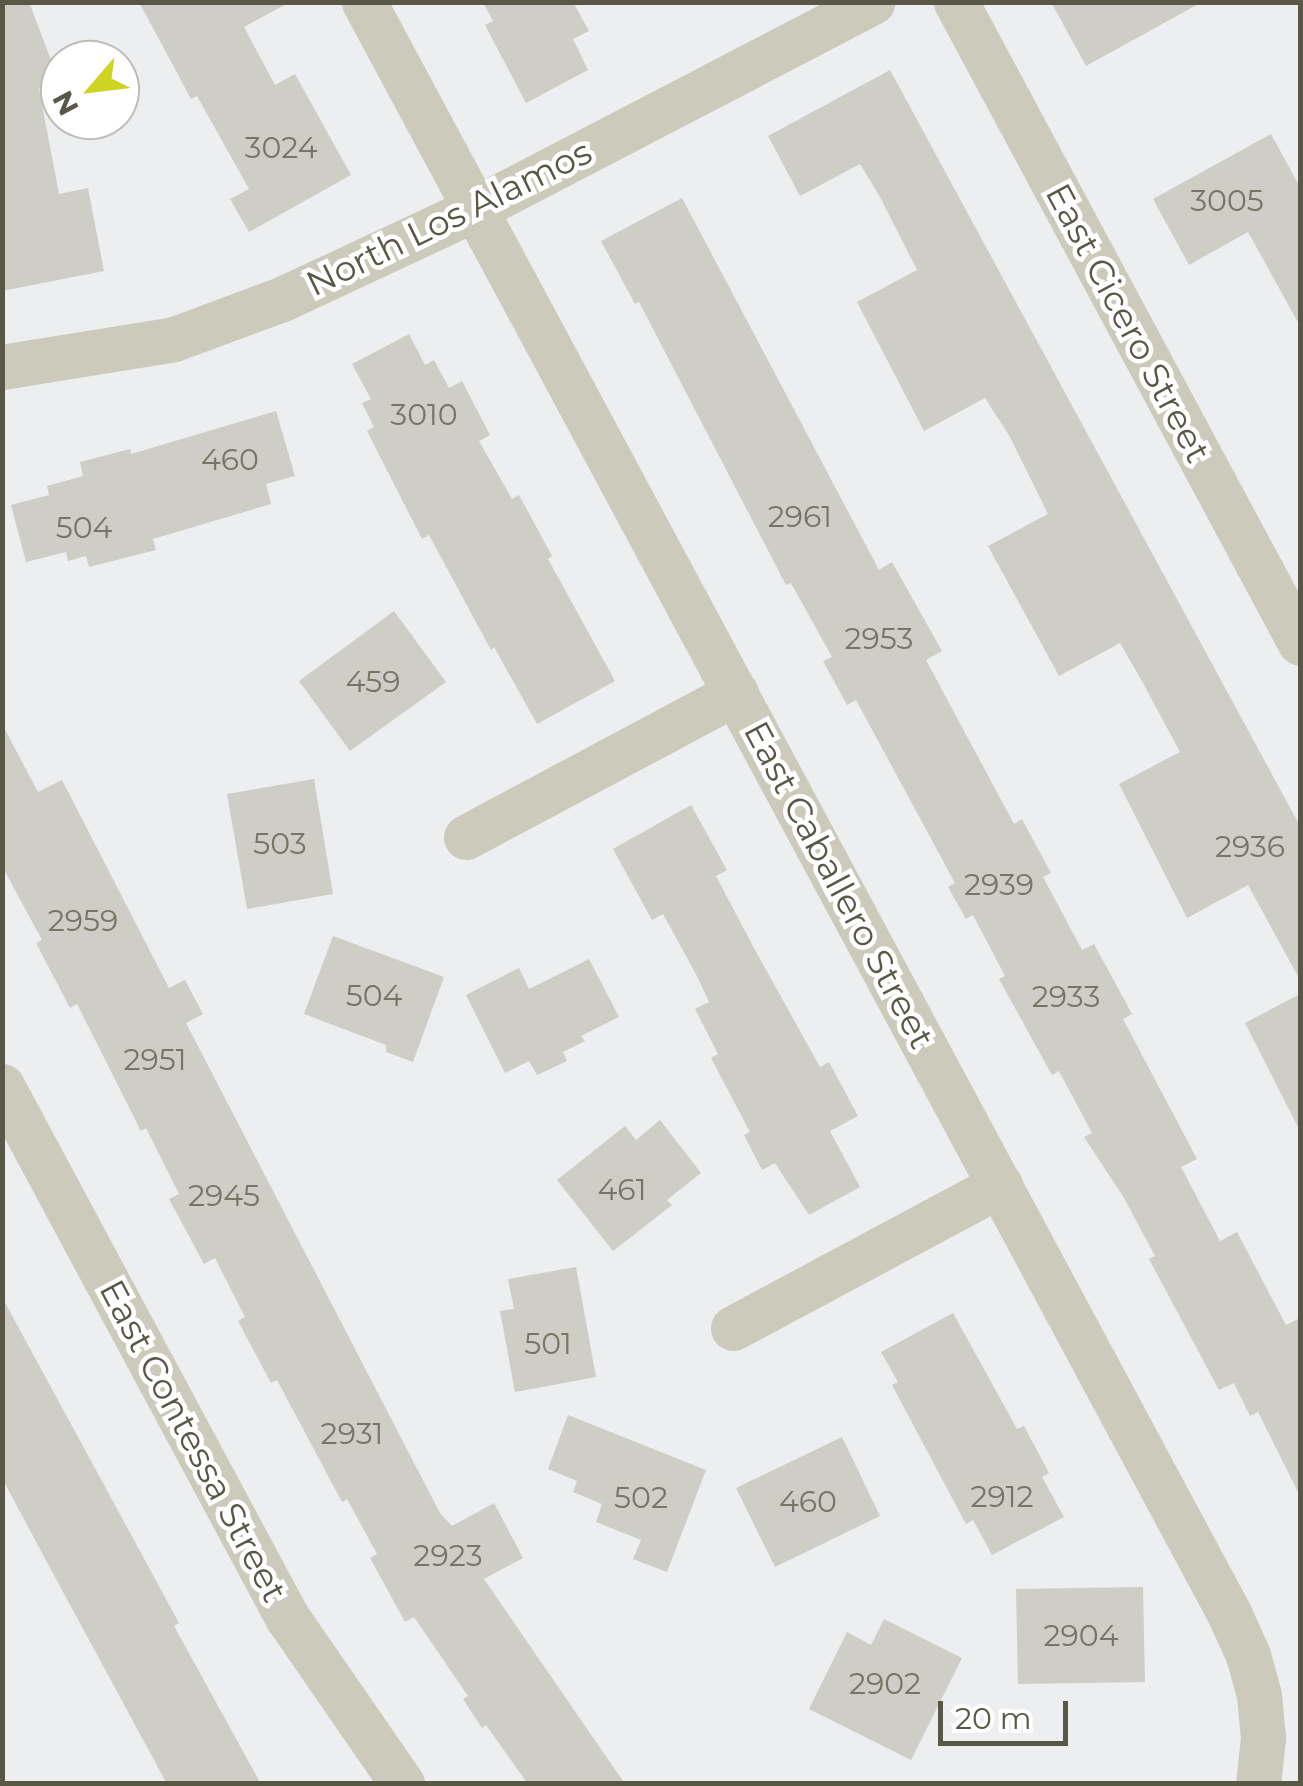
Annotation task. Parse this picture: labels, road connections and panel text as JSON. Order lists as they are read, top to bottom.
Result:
{
  "streets": {
    "street": [
      "North Los Alamos",
      "East Cicero Street",
      "East Caballero Street",
      "East Contessa Street"
    ]
  },
  "crossings": [
    ["North Los Alamos", "East Caballero Street"]
  ],
  "house_numbers": [
    "3024",
    "3005",
    "3010",
    "460",
    "2961",
    "504",
    "2953",
    "459",
    "503",
    "2936",
    "2939",
    "2959",
    "504",
    "2933",
    "2951",
    "461",
    "2945",
    "501",
    "2931",
    "2912",
    "502",
    "460",
    "2923",
    "2904",
    "2902"
  ],
  "scale_bar": "20 m",
  "north": "bottom left"
}
